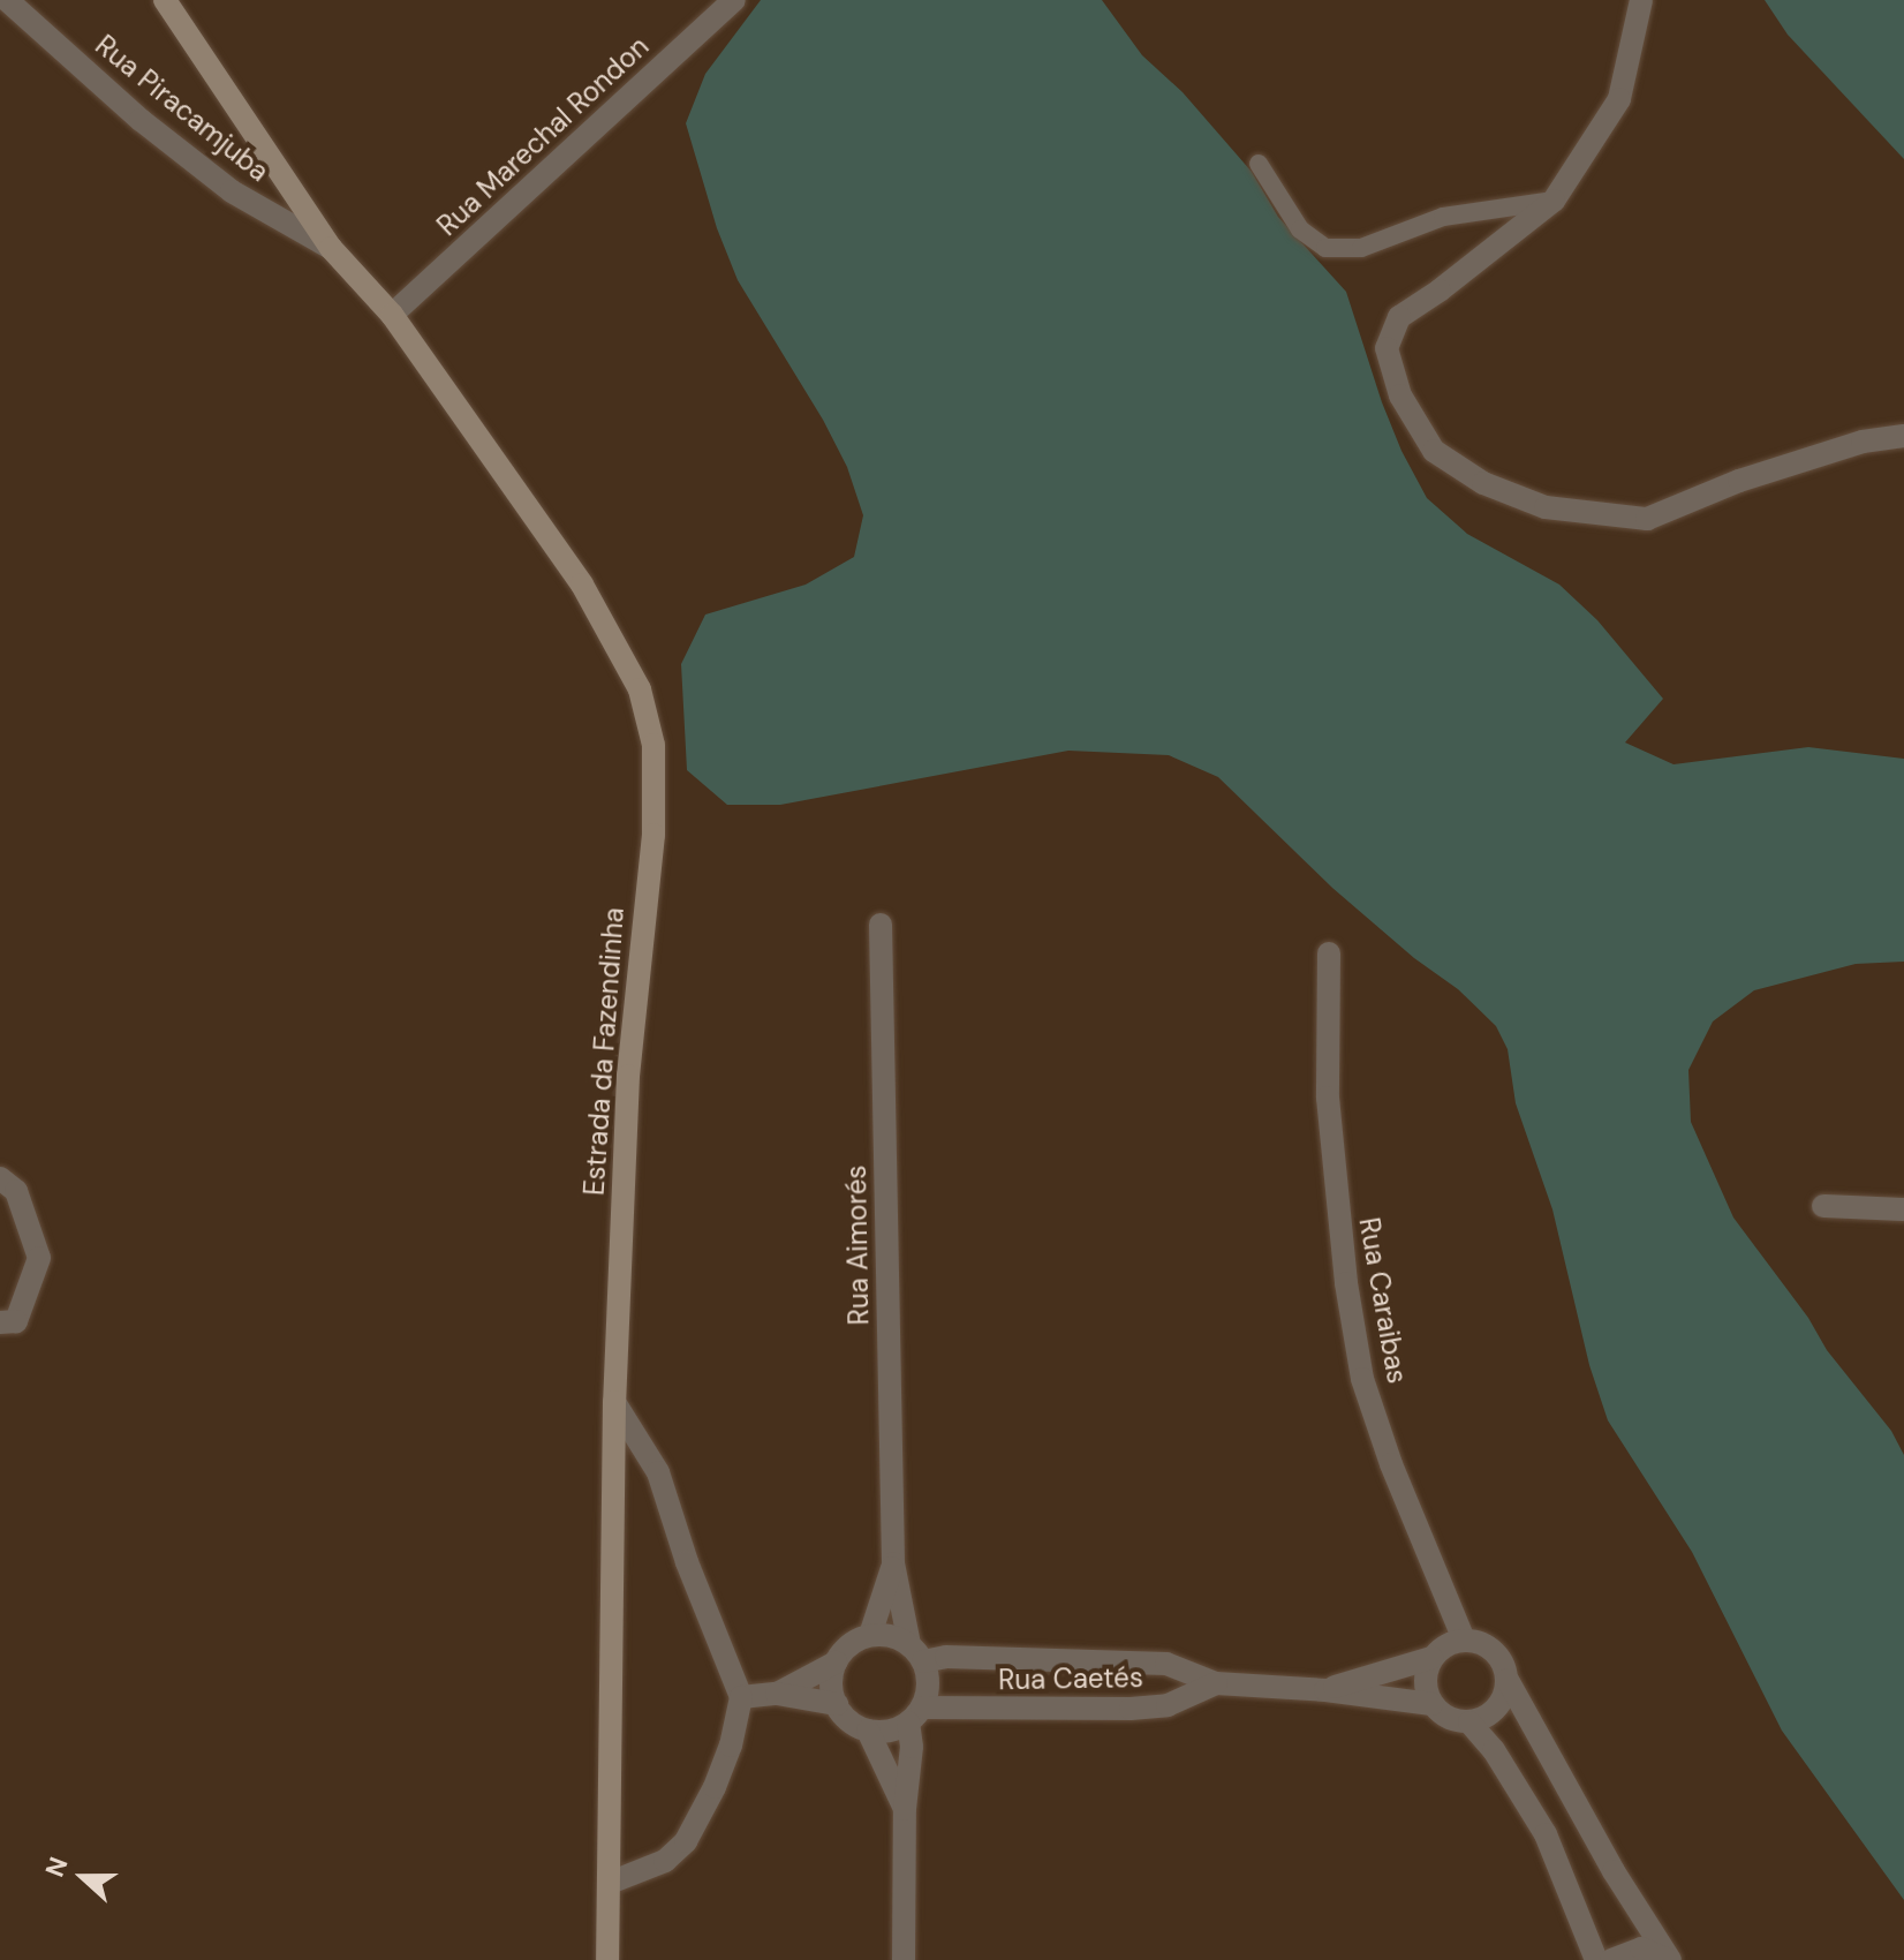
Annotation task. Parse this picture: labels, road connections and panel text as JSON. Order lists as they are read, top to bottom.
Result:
{
  "streets": {
    "street": [
      "Rua Piracamjuba",
      "Rua Marechal Rondon",
      "Estrada da Fazendinha",
      "Rua Aimorés",
      "Rua Caraibas",
      "Rua Caetés"
    ]
  },
  "crossings": [
    ["Rua Piracamjuba", "Estrada da Fazendinha"],
    ["Rua Marechal Rondon", "Estrada da Fazendinha"],
    ["Rua Aimorés", "Rua Caetés"],
    ["Rua Caraibas", "Rua Caetés"]
  ],
  "north": "left"
}
